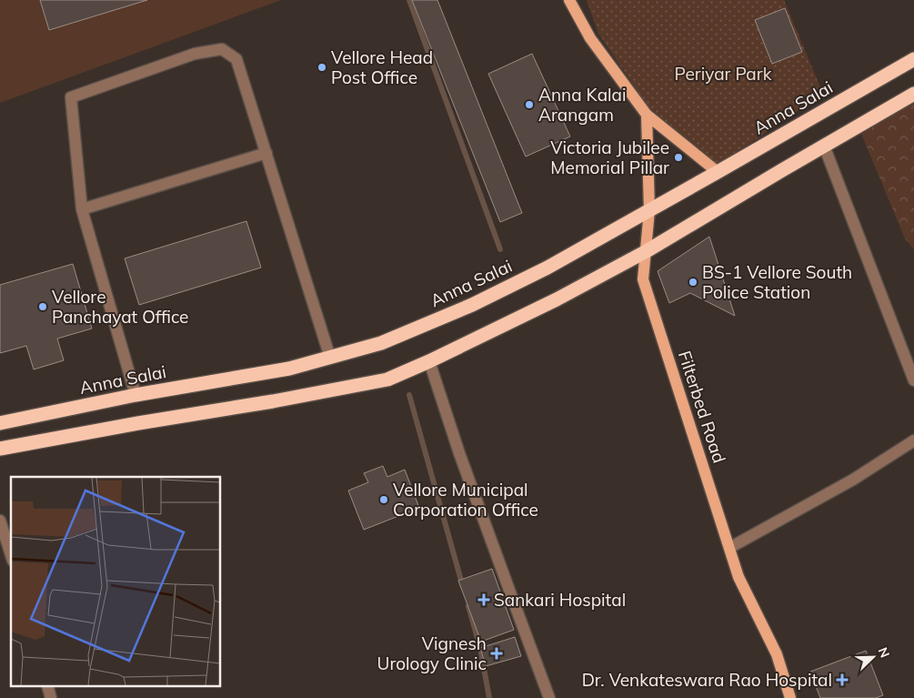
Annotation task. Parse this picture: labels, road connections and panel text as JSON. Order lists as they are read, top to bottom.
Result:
{
  "streets": {
    "highway": ["Anna Salai"],
    "main road": ["Filterbed Road"]
  },
  "crossings": [
    ["Anna Salai", "Filterbed Road"]
  ],
  "parks": ["Periyar Park"],
  "places": {
    "other": [
      "Vellore Head Post Office",
      "Anna Kalai Arangam",
      "Victoria Jubilee Memorial Pillar",
      "BS-1 Vellore South Police Station",
      "Vellore Panchayat Office",
      "Vellore Municipal Corporation Office"
    ],
    "health": ["Sankari Hospital", "Vignesh Urology Clinic", "Dr. Venkateswara Rao Hospital"]
  },
  "north": "top right"
}
